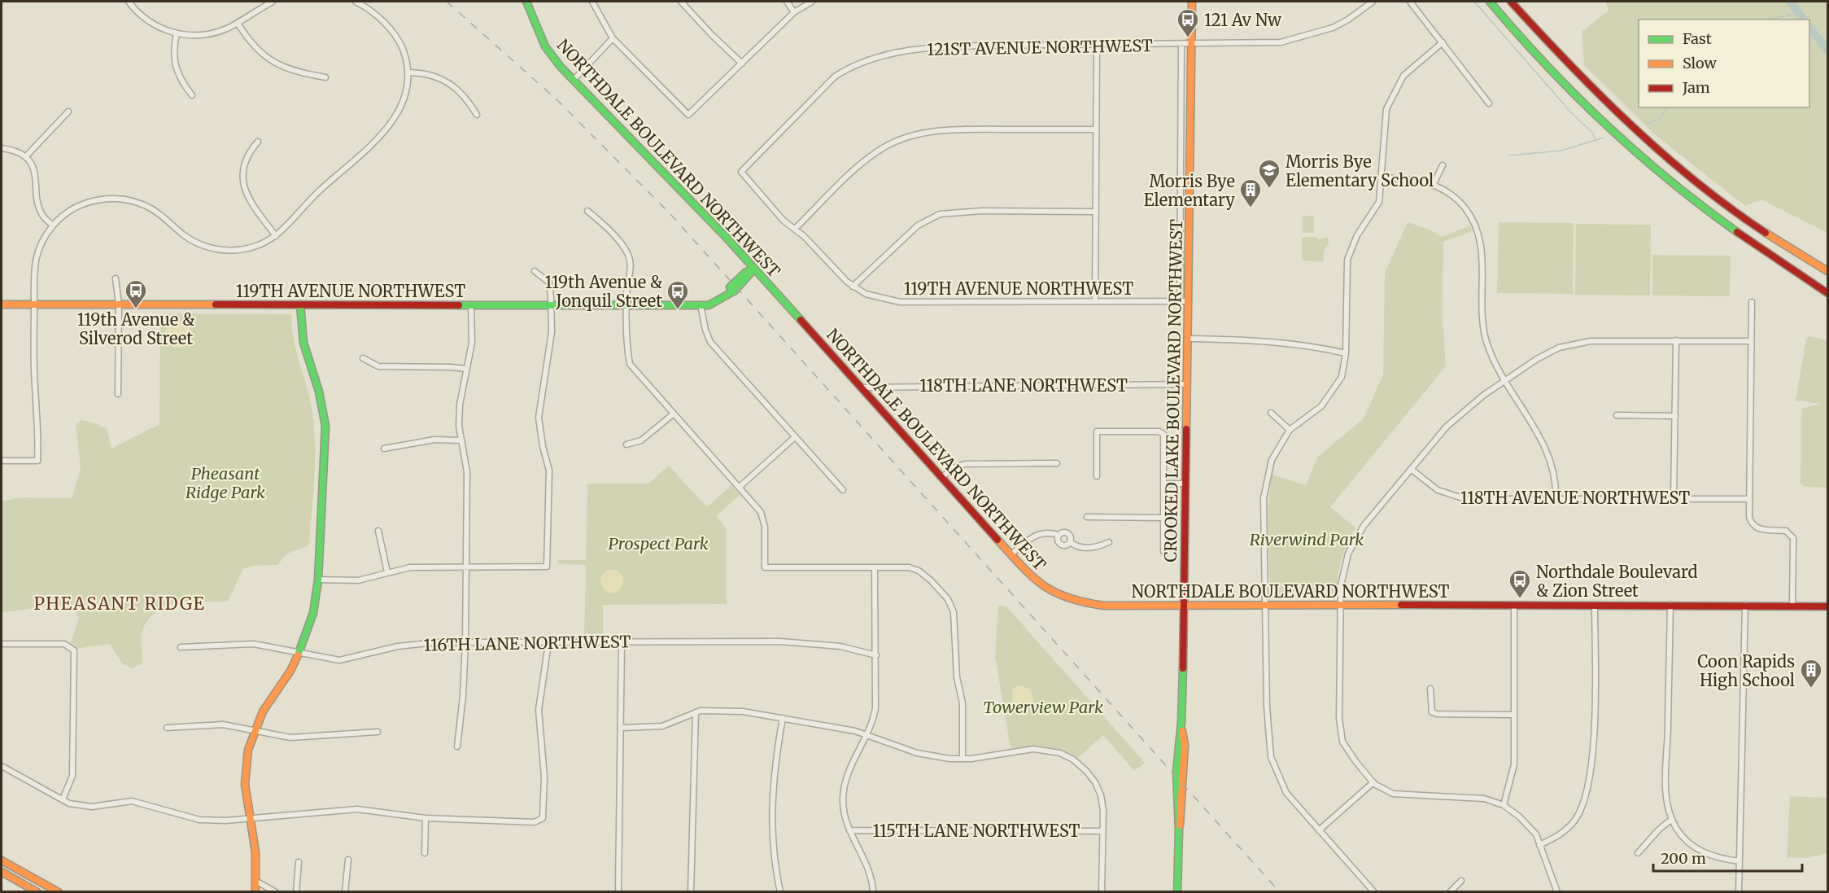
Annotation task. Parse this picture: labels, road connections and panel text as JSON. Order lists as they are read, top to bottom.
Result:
{
  "streets": {
    "main road": ["NORTHDALE BOULEVARD NORTHWEST", "119TH AVENUE NORTHWEST", "CROOKED LAKE BOULEVARD NORTHWEST"],
    "street": [
      "121ST AVENUE NORTHWEST",
      "118TH LANE NORTHWEST",
      "118TH AVENUE NORTHWEST",
      "116TH LANE NORTHWEST",
      "115TH LANE NORTHWEST"
    ]
  },
  "crossings": [
    ["121ST AVENUE NORTHWEST", "119TH AVENUE NORTHWEST"],
    ["121ST AVENUE NORTHWEST", "CROOKED LAKE BOULEVARD NORTHWEST"],
    ["NORTHDALE BOULEVARD NORTHWEST", "119TH AVENUE NORTHWEST"],
    ["NORTHDALE BOULEVARD NORTHWEST", "118TH LANE NORTHWEST"],
    ["NORTHDALE BOULEVARD NORTHWEST", "CROOKED LAKE BOULEVARD NORTHWEST"],
    ["119TH AVENUE NORTHWEST", "CROOKED LAKE BOULEVARD NORTHWEST"],
    ["118TH LANE NORTHWEST", "CROOKED LAKE BOULEVARD NORTHWEST"]
  ],
  "districts": ["PHEASANT RIDGE"],
  "parks": [
    "Pheasant Ridge Park",
    "Riverwind Park",
    "Prospect Park",
    "Towerview Park"
  ],
  "places": {
    "bus stop": [
      "121 Av Nw",
      "119th Avenue & Silverod Street",
      "119th Avenue & Jonquil Street",
      "Northdale Boulevard & Zion Street"
    ],
    "school or university": ["Morris Bye Elementary School"],
    "building": ["Morris Bye Elementary", "Coon Rapids High School"]
  },
  "legend": ["Fast", "Slow", "Jam"],
  "scale_bar": "200 m"
}
